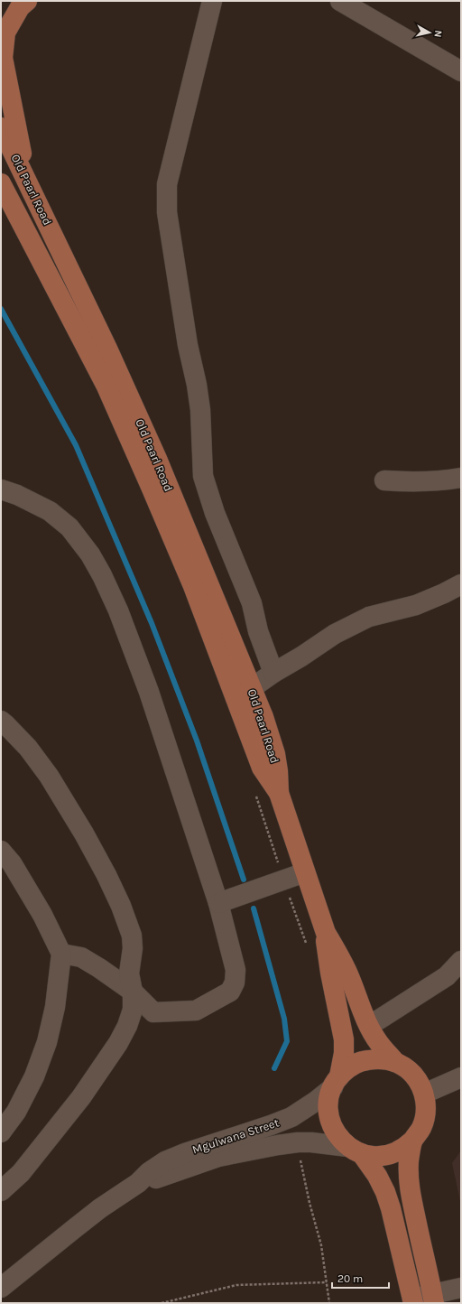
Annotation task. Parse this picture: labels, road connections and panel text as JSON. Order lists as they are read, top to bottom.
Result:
{
  "streets": {
    "main road": ["Old Paarl Road"],
    "street": ["Mgulwana Street"]
  },
  "crossings": [
    ["Old Paarl Road", "Mgulwana Street"]
  ],
  "scale_bar": "20 m",
  "north": "right"
}
